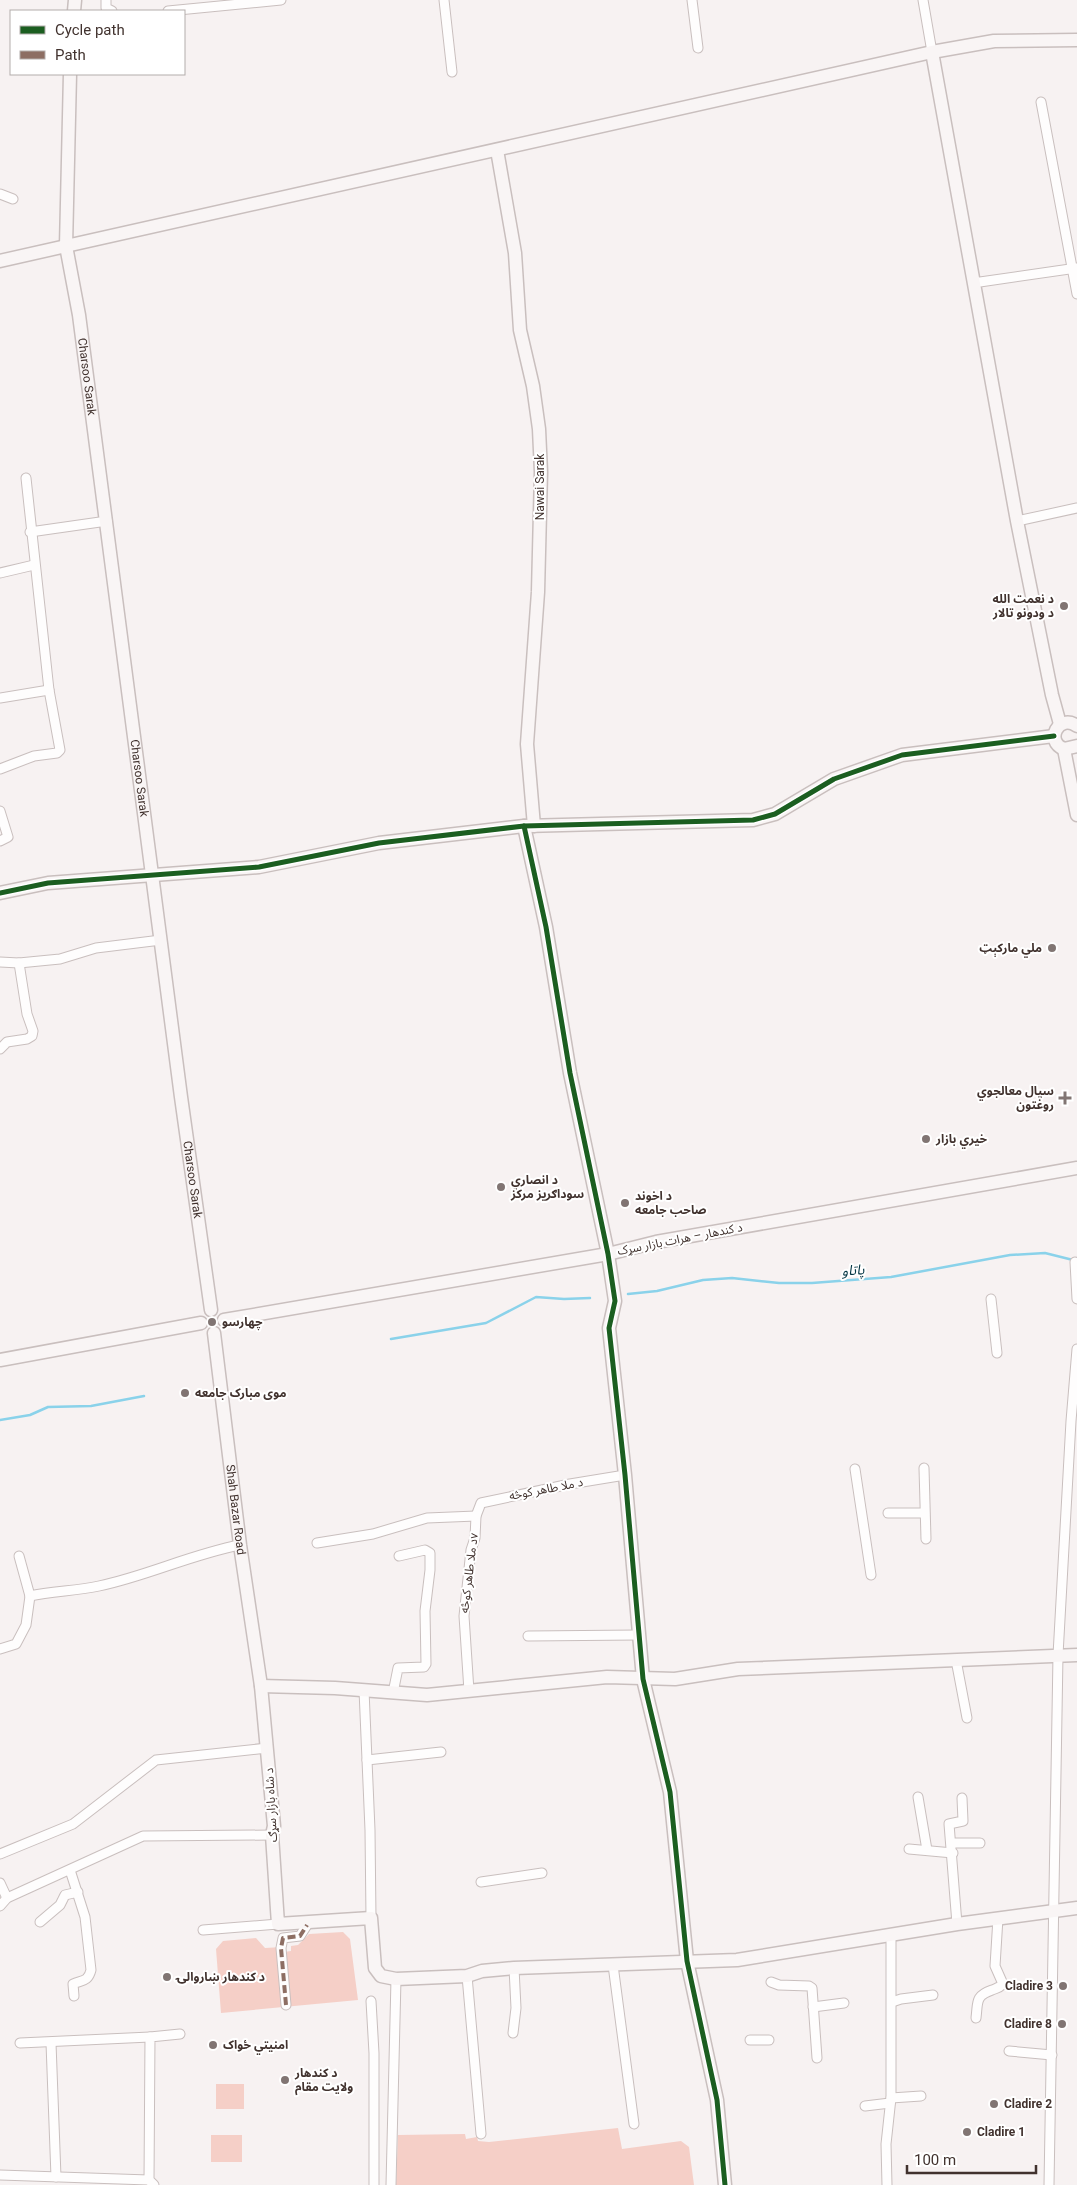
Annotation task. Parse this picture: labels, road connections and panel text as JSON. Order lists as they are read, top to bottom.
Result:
{
  "streets": {
    "street": [
      "Charsoo Sarak",
      "Nawai Sarak",
      "د کندهار – هرات بازار سړک",
      "د ملا طاهر کوڅه",
      "Shah Bazar Road",
      "د ملا طاهر کوڅهv",
      "د شاه بازار سړګ"
    ]
  },
  "crossings": [
    ["Charsoo Sarak", "د کندهار – هرات بازار سړک"],
    ["Charsoo Sarak", "Shah Bazar Road"],
    ["Nawai Sarak", "د کندهار – هرات بازار سړک"],
    ["Nawai Sarak", "د ملا طاهر کوڅه"],
    ["د کندهار – هرات بازار سړک", "Shah Bazar Road"],
    ["د ملا طاهر کوڅه", "د ملا طاهر کوڅهv"],
    ["Shah Bazar Road", "د شاه بازار سړګ"]
  ],
  "water": ["پاتاو"],
  "places": {
    "other": [
      "د نعمت الله د ودونو تالار",
      "ملي مارکېټ",
      "خیري بازار",
      "د انصاري سوداګریز مرکز",
      "د اخوند صاحب جامعه",
      "چهارسو",
      "موی مبارک جامعه",
      "د کندهار ښاروالۍ",
      "Cladire 3",
      "Cladire 8",
      "امنيتي ځواک",
      "د کندهار ولايت مقام",
      "Cladire 2",
      "Cladire 1"
    ],
    "health": ["سيال معالجوي روغتون"]
  },
  "legend": ["Cycle path", "Path"],
  "scale_bar": "100 m"
}
